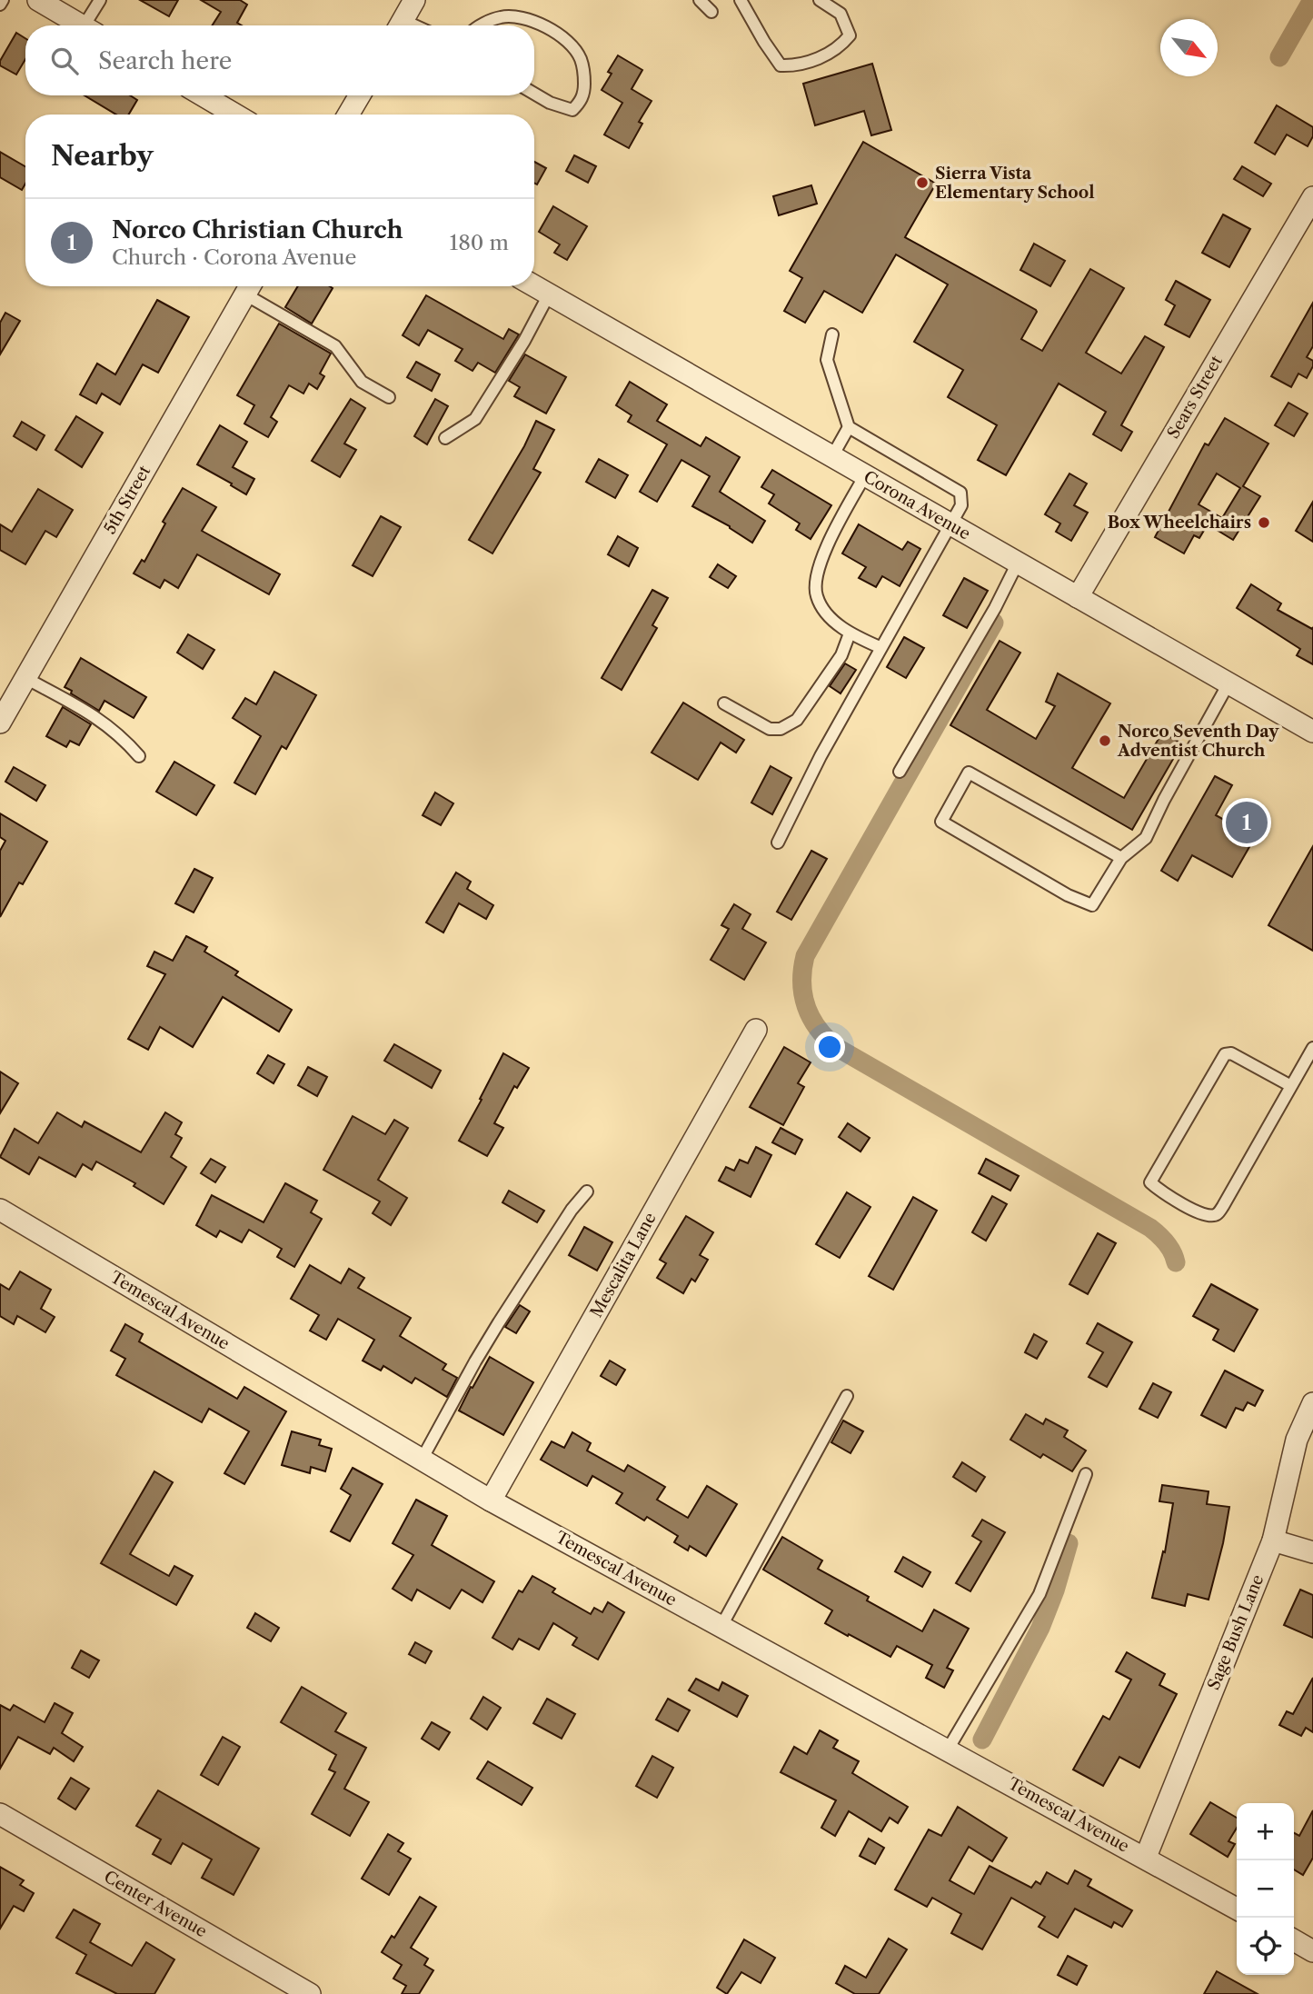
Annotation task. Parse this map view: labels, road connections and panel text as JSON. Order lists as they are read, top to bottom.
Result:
{
  "streets": {
    "street": [
      "Sears Street",
      "5th Street",
      "Corona Avenue",
      "Mescalita Lane",
      "Temescal Avenue",
      "Sage Bush Lane",
      "Center Avenue"
    ]
  },
  "crossings": [
    ["Sears Street", "Corona Avenue"],
    ["Mescalita Lane", "Temescal Avenue"],
    ["Temescal Avenue", "Sage Bush Lane"]
  ],
  "places": ["Sierra Vista Elementary School", "Box Wheelchairs", "Norco Seventh Day Adventist Church"],
  "north": "bottom right",
  "page": {
    "search": "Search here",
    "heading": "Nearby",
    "list": [
      {
        "mark": "1",
        "name": "Norco Christian Church",
        "note": "Church · Corona Avenue",
        "value": "180 m"
      }
    ],
    "pins": "1",
    "map_buttons": ["+", "−"]
  }
}
